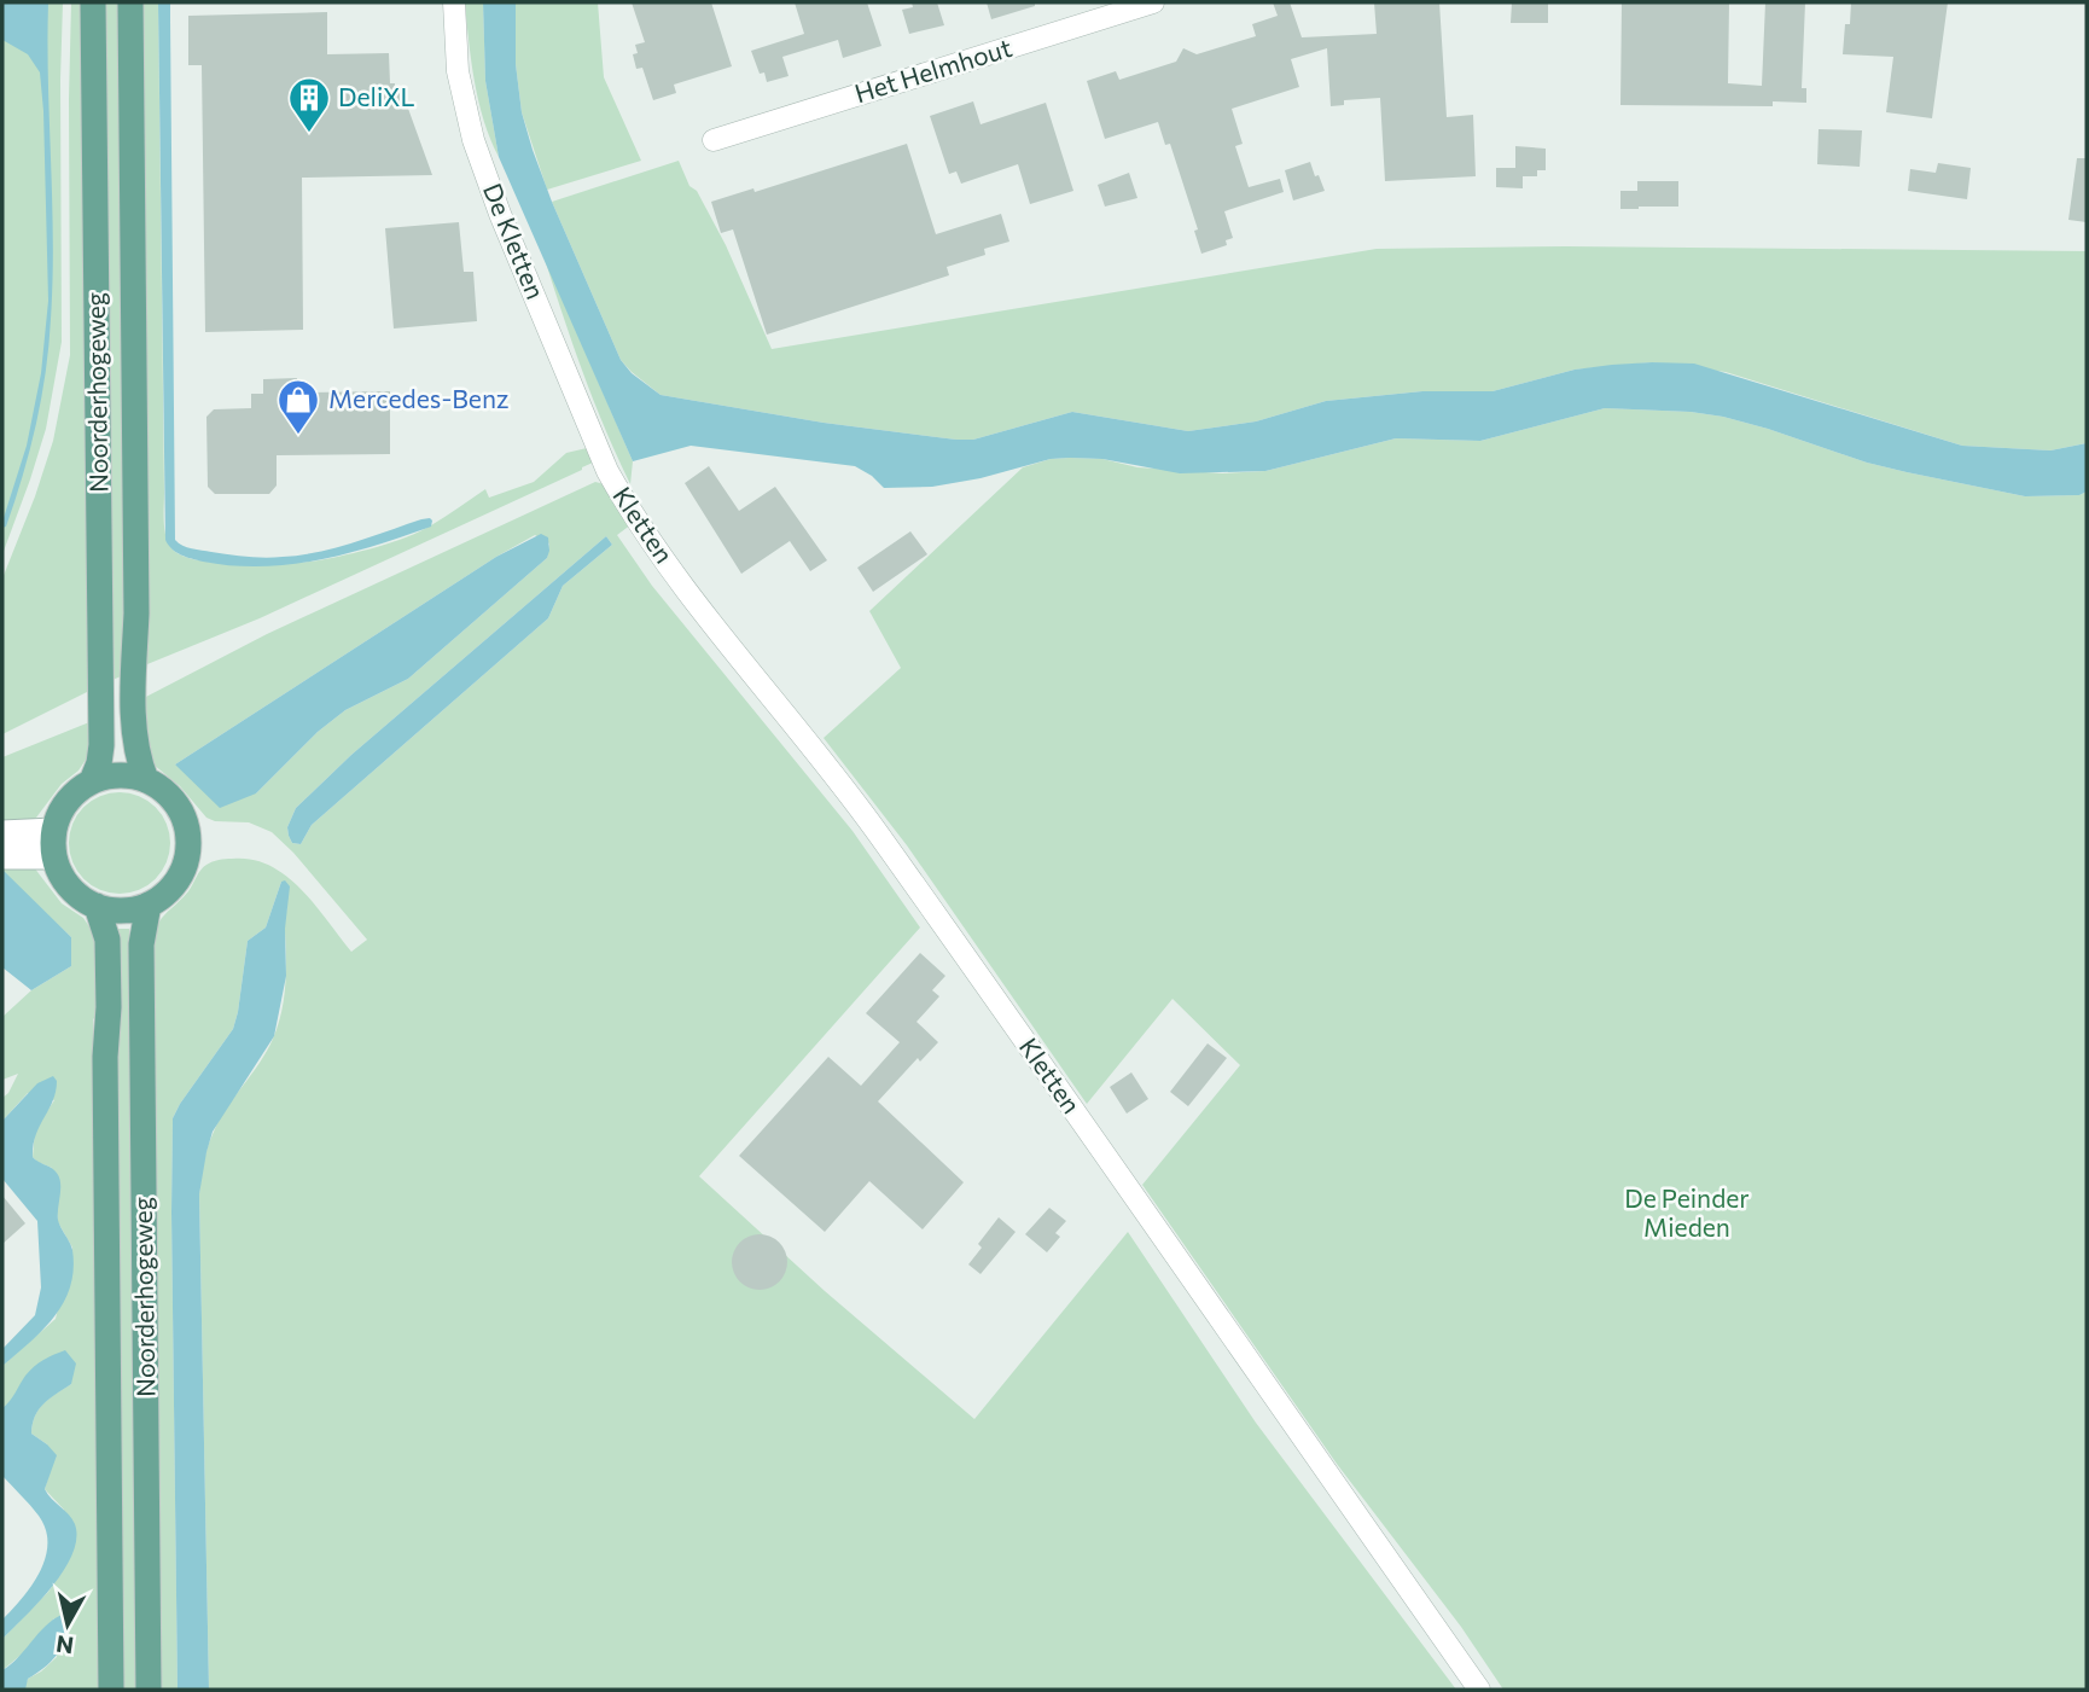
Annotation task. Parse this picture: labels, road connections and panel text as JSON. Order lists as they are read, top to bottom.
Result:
{
  "streets": {
    "main road": ["Noorderhogeweg"],
    "street": ["Het Helmhout", "De Kletten", "Kletten"]
  },
  "crossings": [
    ["De Kletten", "Kletten"]
  ],
  "parks": ["De Peinder Mieden"],
  "places": {
    "building": ["DeliXL"],
    "shop": ["Mercedes-Benz"]
  },
  "north": "bottom"
}
